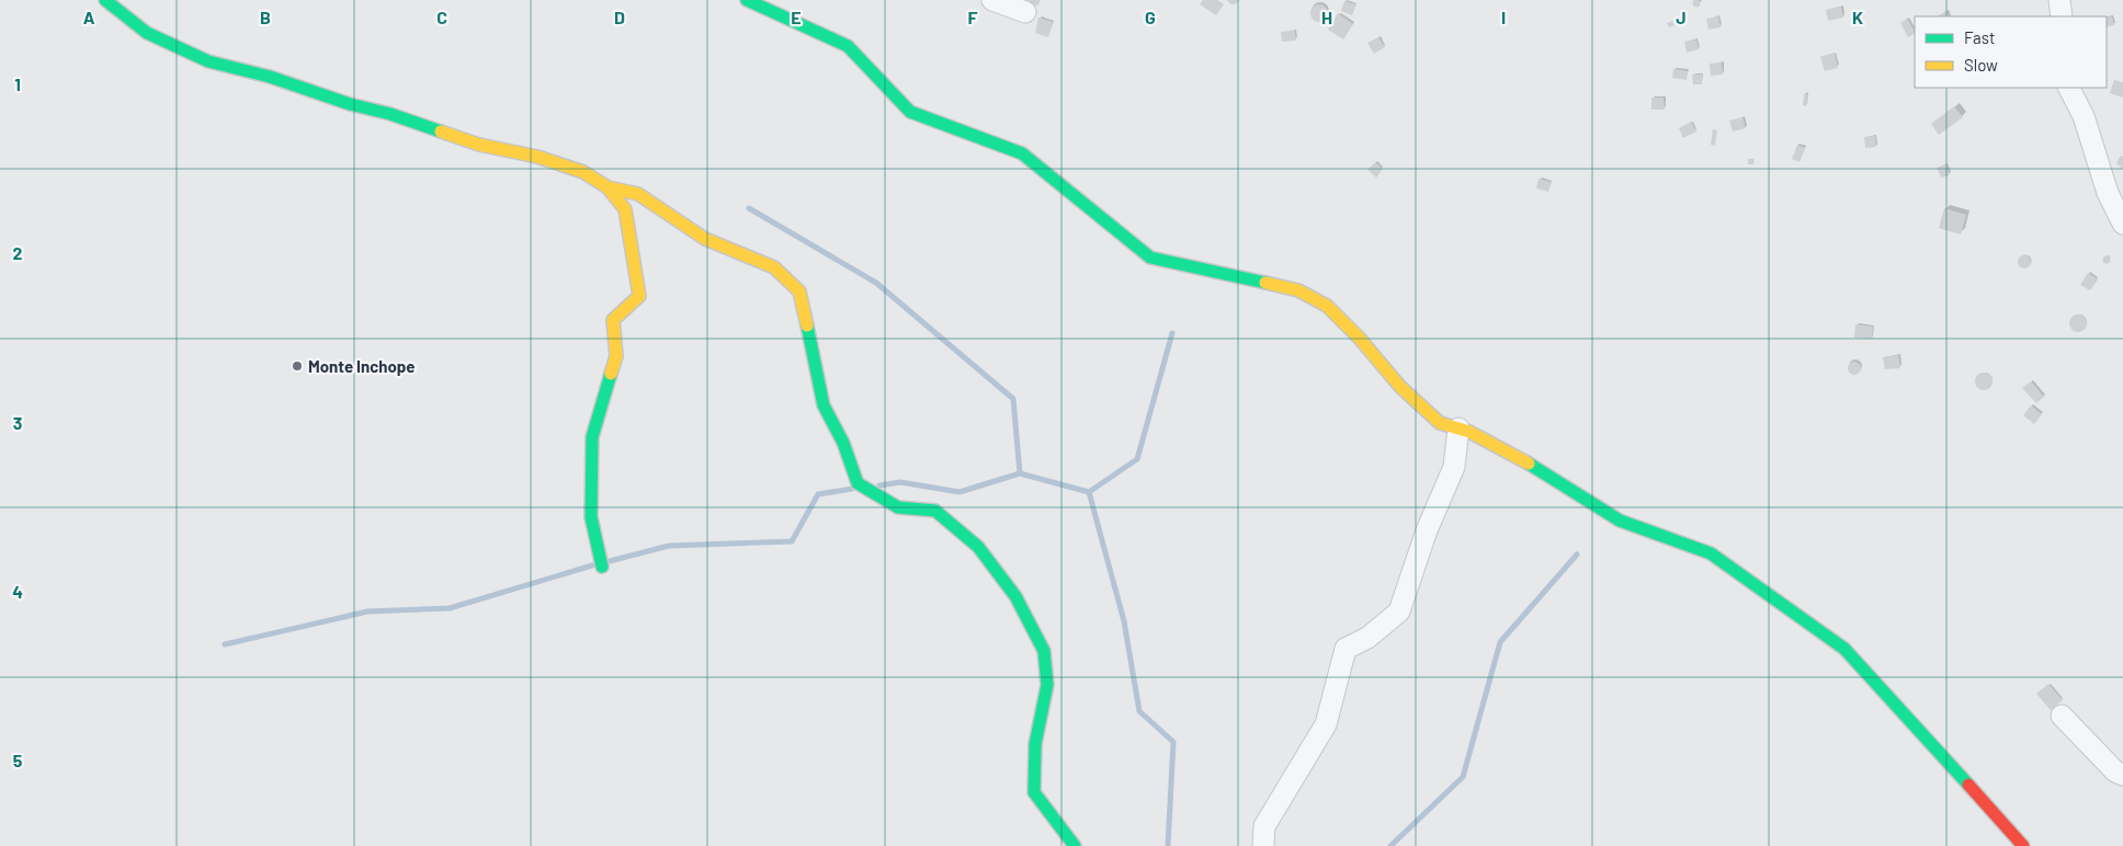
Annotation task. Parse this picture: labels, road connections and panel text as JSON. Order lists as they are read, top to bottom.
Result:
{
  "places": ["Monte Inchope"],
  "legend": ["Fast", "Slow"],
  "grid": {
    "columns": [
      "A",
      "B",
      "C",
      "D",
      "E",
      "F",
      "G",
      "H",
      "I",
      "J",
      "K"
    ],
    "rows": [
      "1",
      "2",
      "3",
      "4",
      "5"
    ]
  }
}
